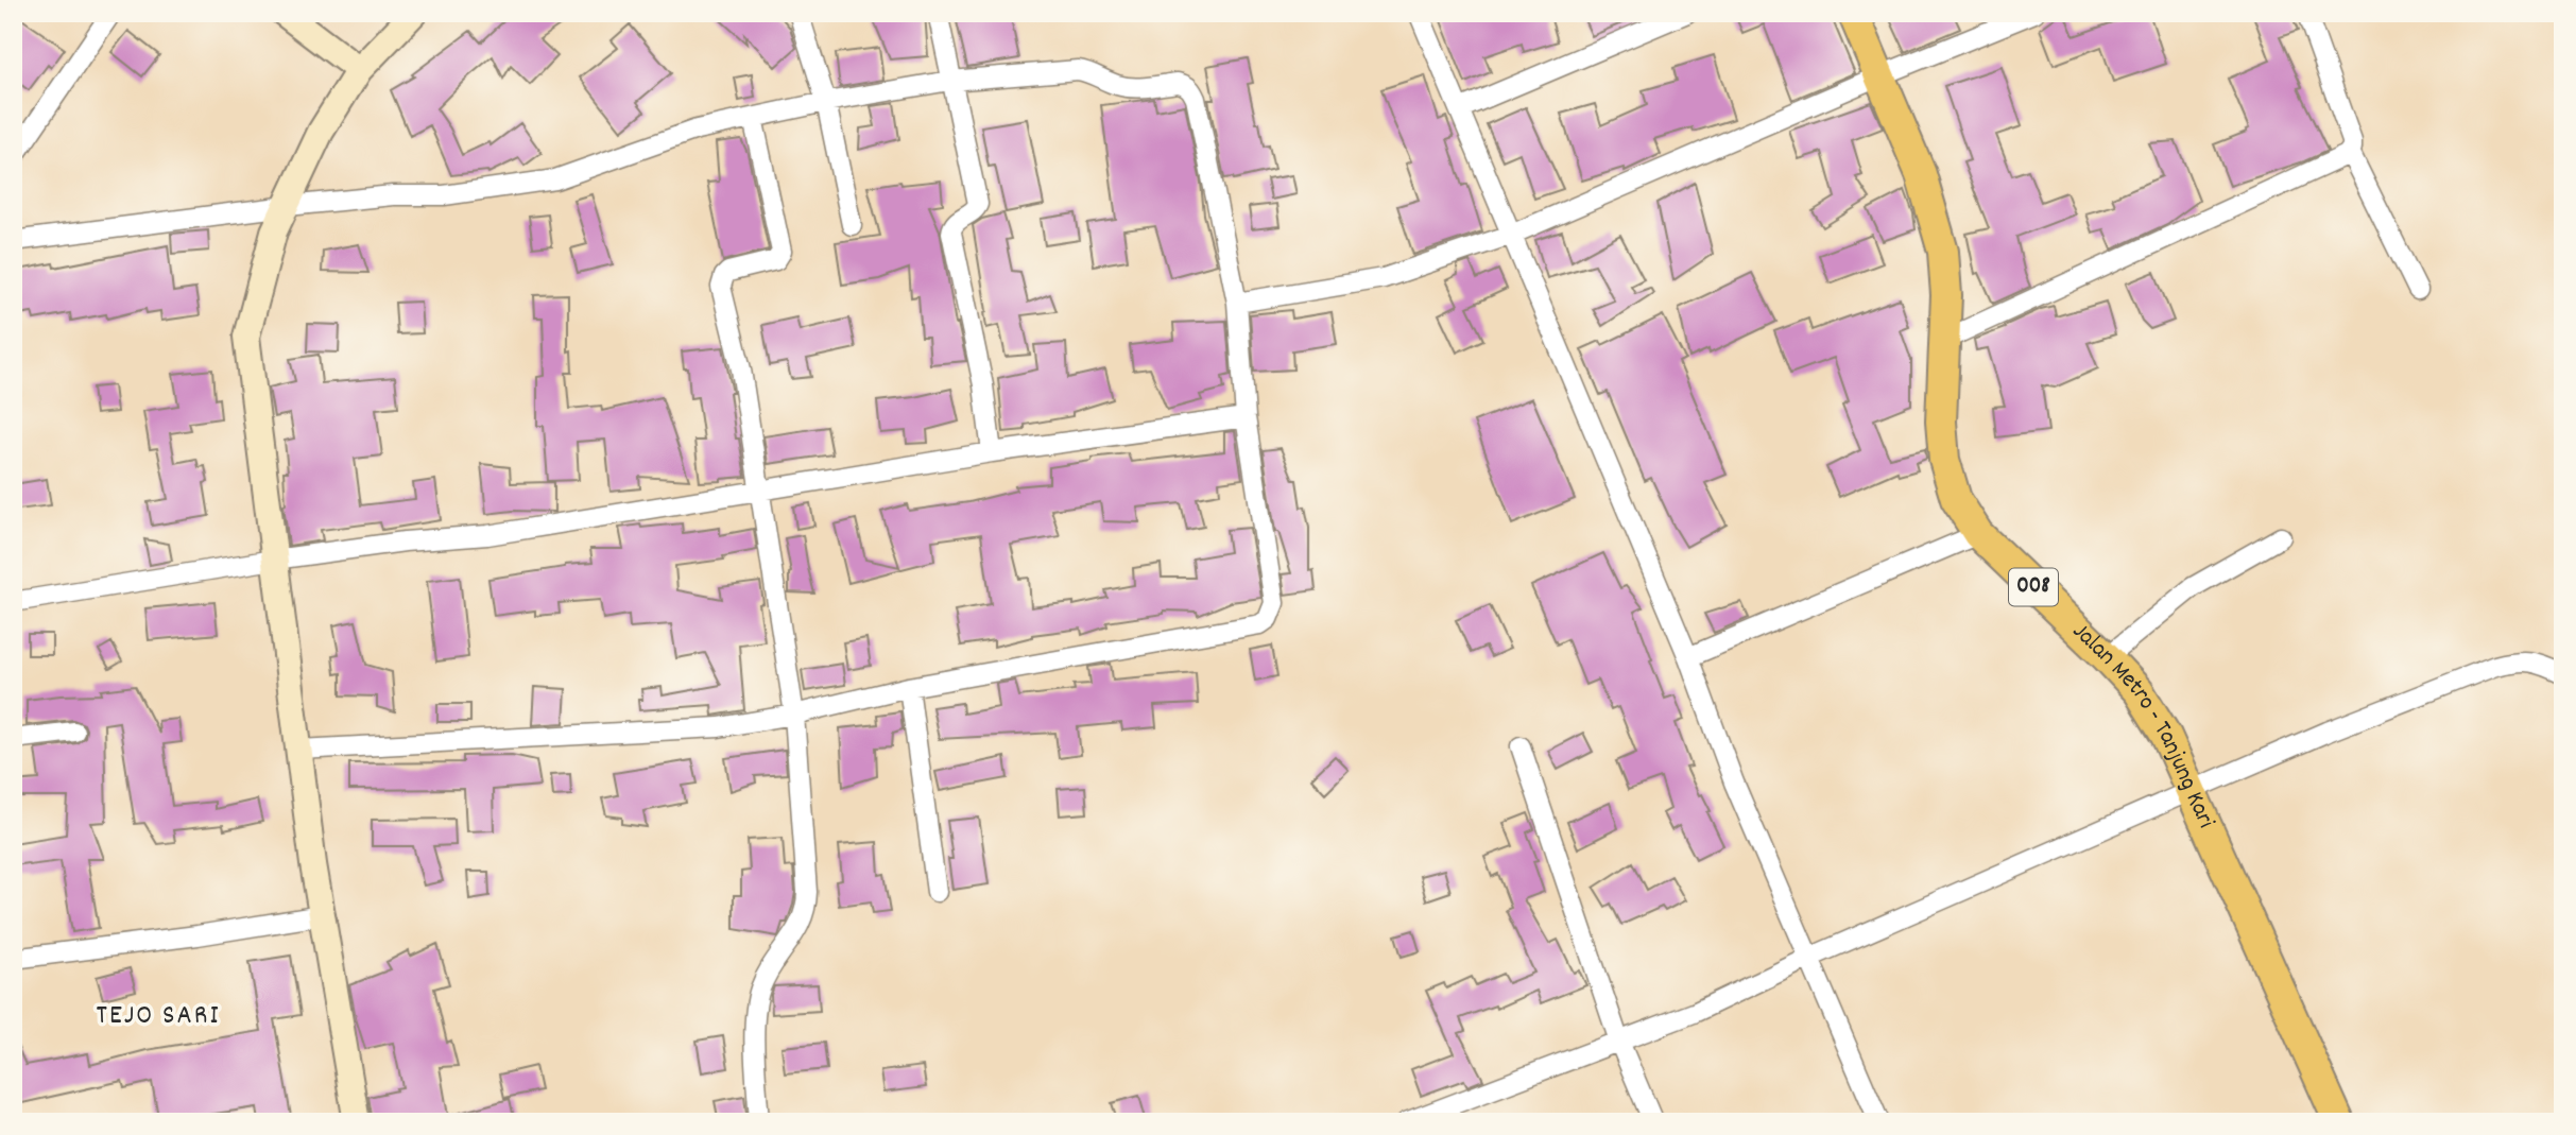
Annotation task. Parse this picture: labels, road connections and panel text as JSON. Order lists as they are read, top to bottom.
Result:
{
  "streets": {
    "main road": ["008", "Jalan Metro - Tanjung Kari"]
  },
  "districts": ["TEJO SARI"]
}
